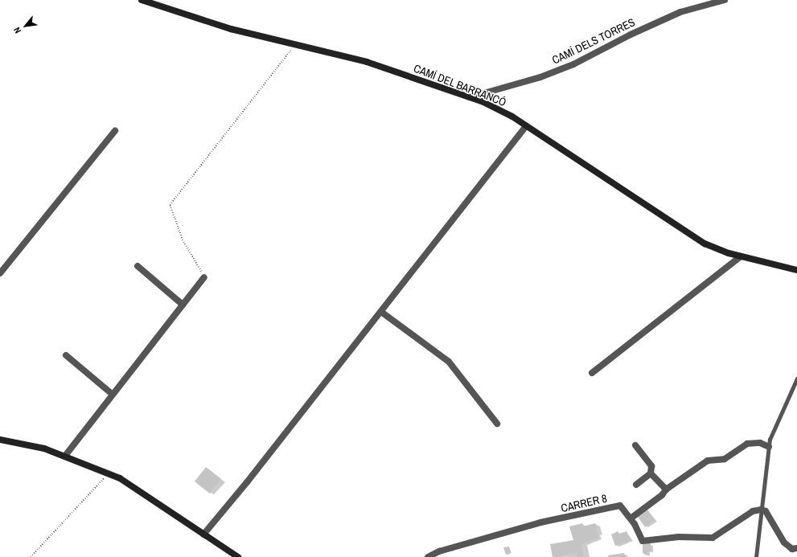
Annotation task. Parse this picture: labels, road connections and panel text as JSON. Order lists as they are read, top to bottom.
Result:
{
  "streets": {
    "street": ["CAMÍ DELS TORRES", "CAMÍ DEL BARRANCÓ", "CARRER 8"]
  },
  "crossings": [
    ["CAMÍ DELS TORRES", "CAMÍ DEL BARRANCÓ"]
  ],
  "north": "bottom left"
}
